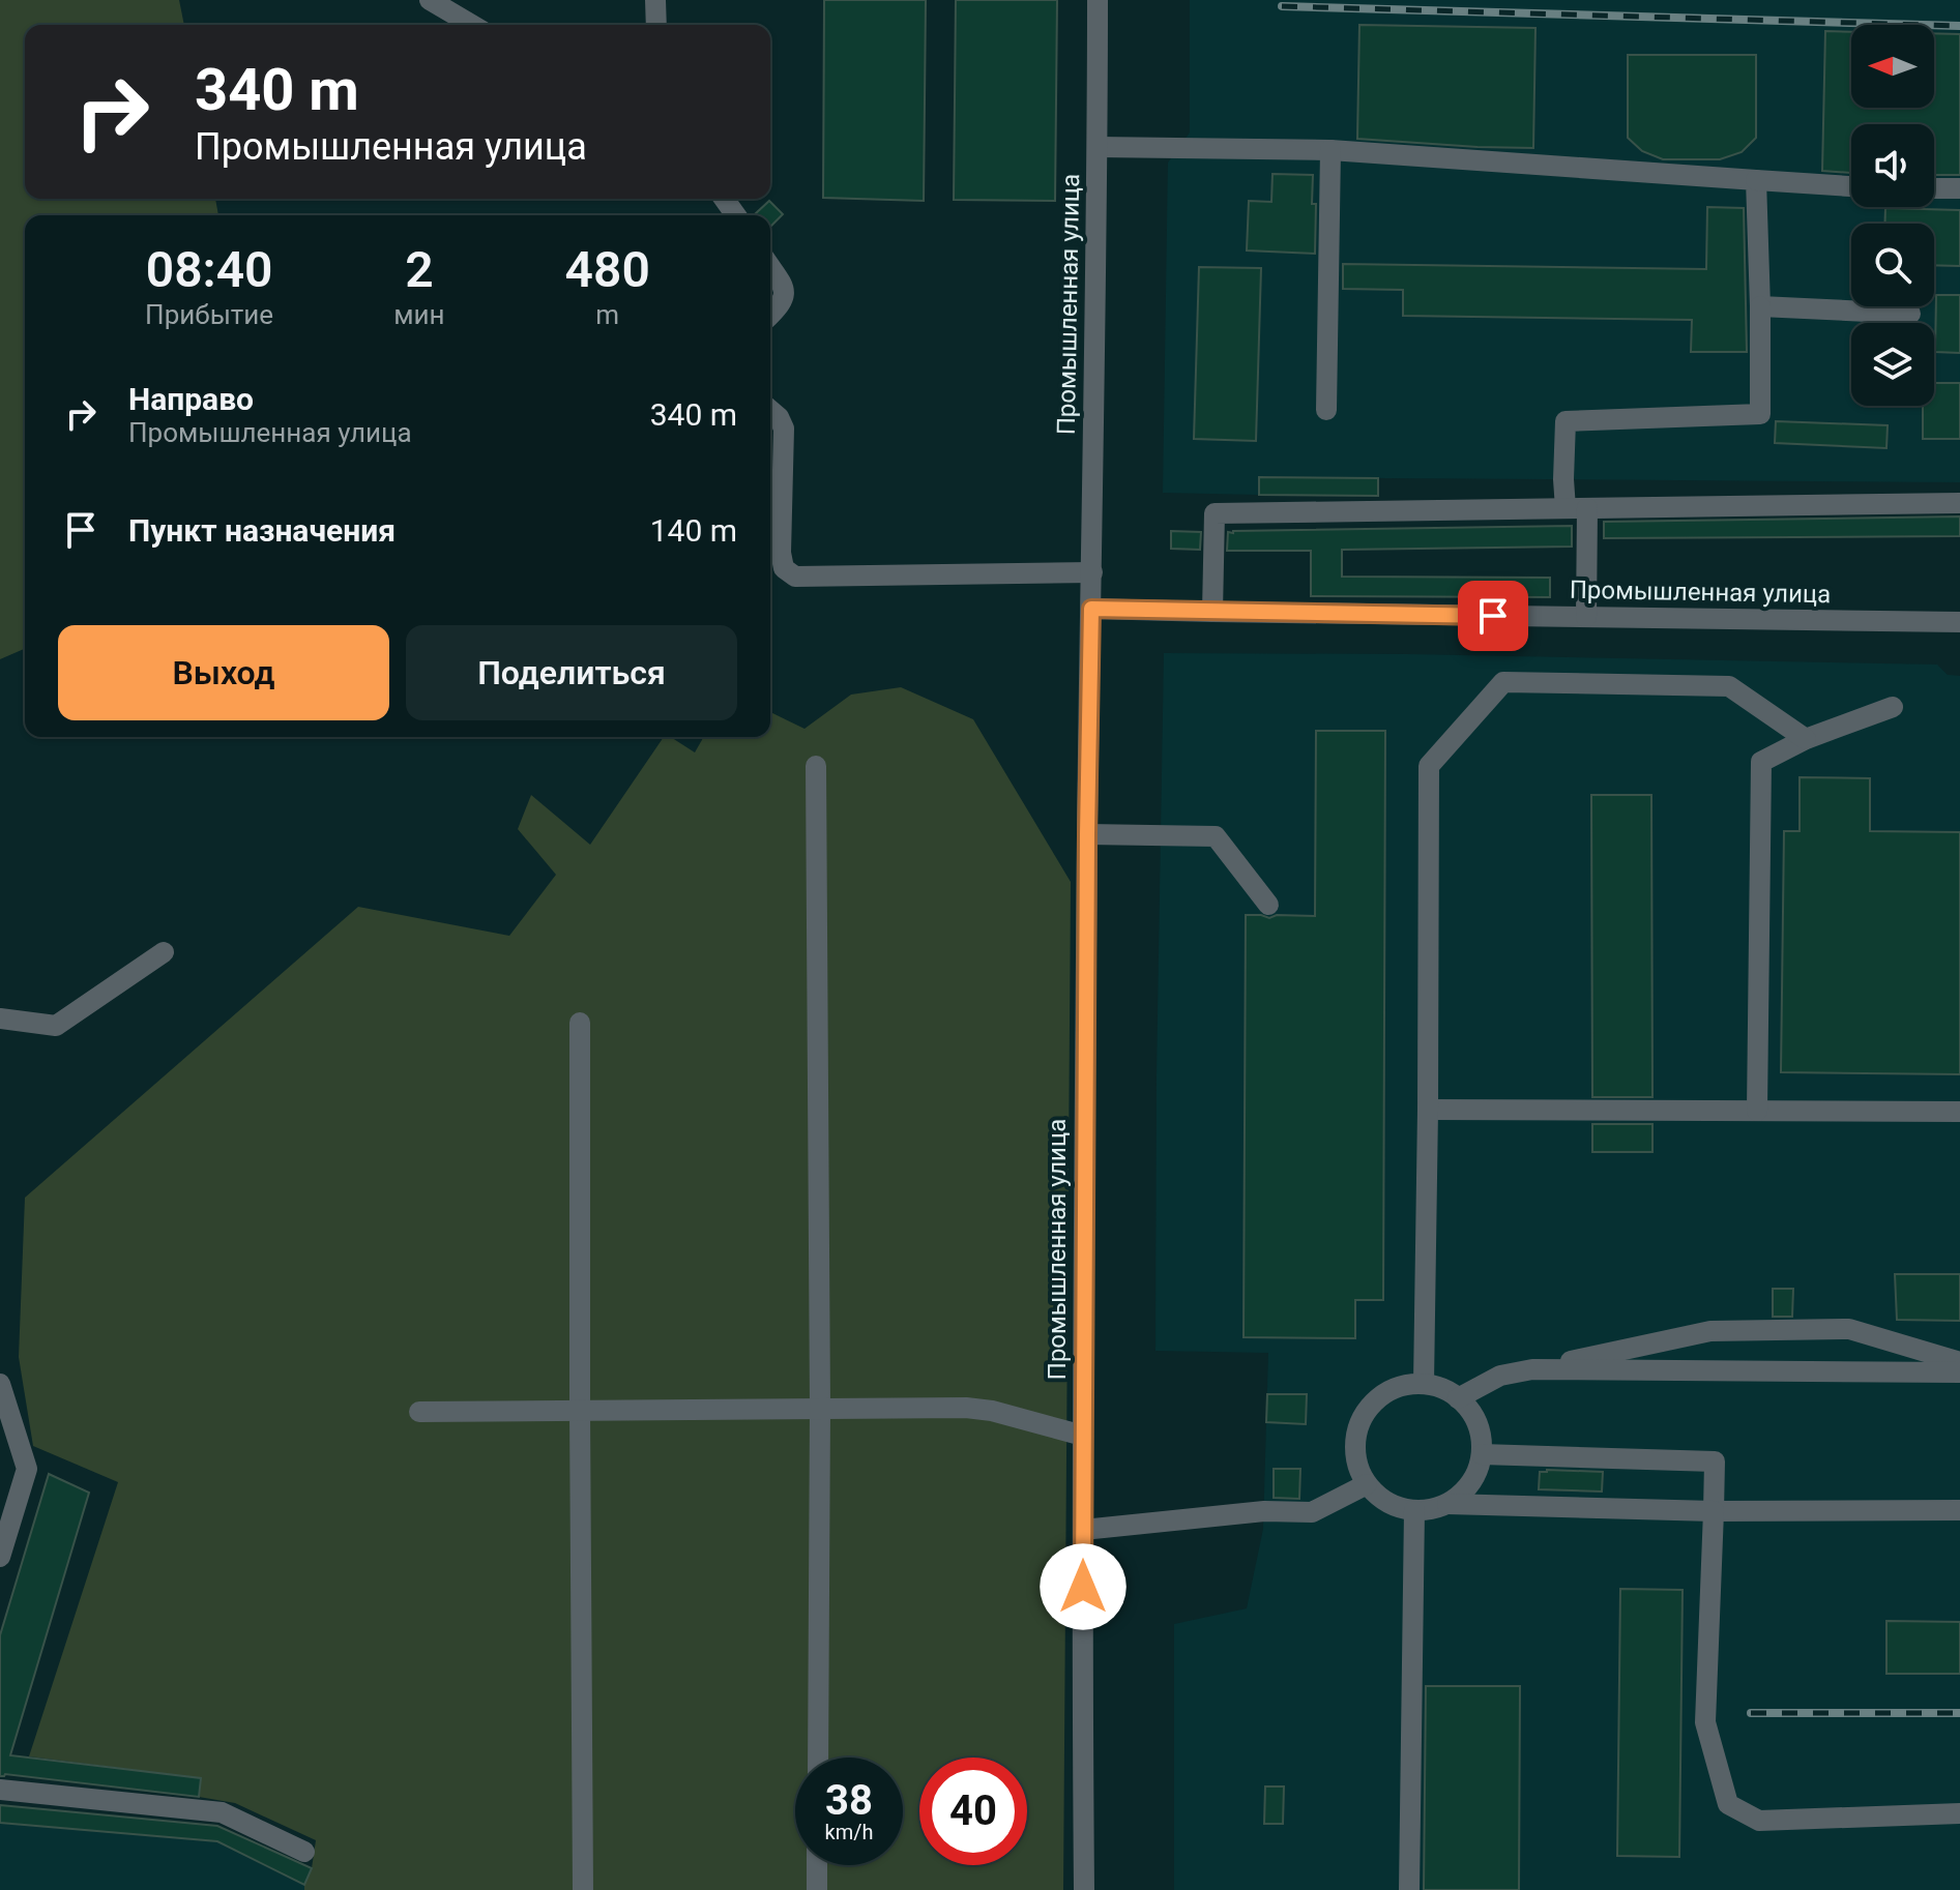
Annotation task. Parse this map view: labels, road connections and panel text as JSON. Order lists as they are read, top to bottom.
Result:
{
  "streets": {
    "street": ["Промышленная улица"]
  },
  "north": "left",
  "page": {
    "turn": ["340 m", "Промышленная улица"],
    "eta": [
      "08:40",
      "Прибытие",
      "2",
      "мин",
      "480",
      "m"
    ],
    "list": [
      {
        "name": "Направо",
        "note": "Промышленная улица",
        "value": "340 m"
      },
      {
        "name": "Пункт назначения",
        "value": "140 m"
      }
    ],
    "buttons": ["Выход", "Поделиться"],
    "speed": "38 km/h",
    "limit": "40"
  }
}
